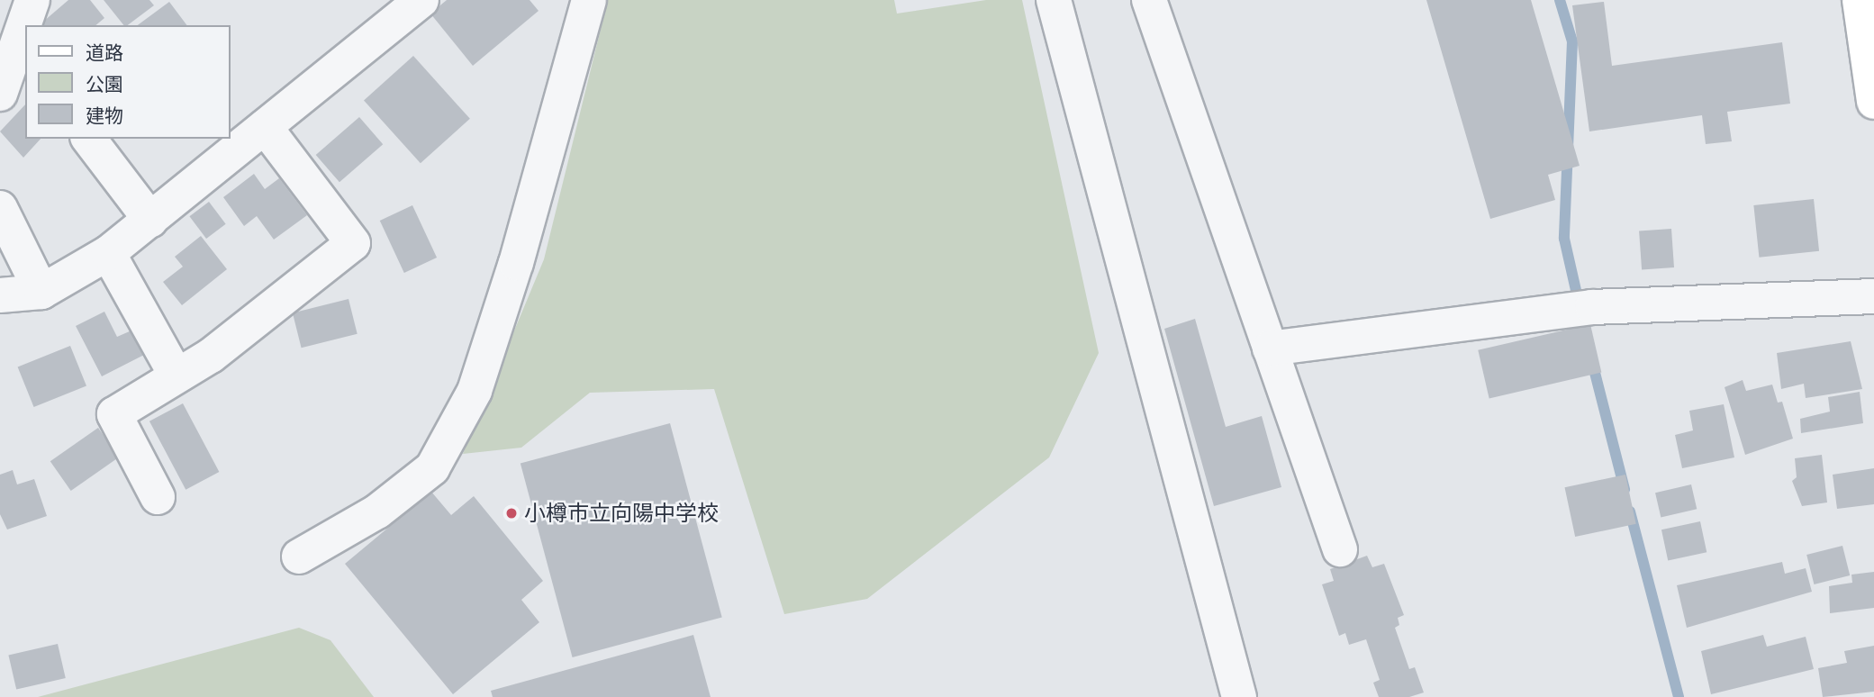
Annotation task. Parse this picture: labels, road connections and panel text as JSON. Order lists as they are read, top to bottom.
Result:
{
  "places": ["小樽市立向陽中学校"],
  "legend": ["道路", "公園", "建物"]
}
